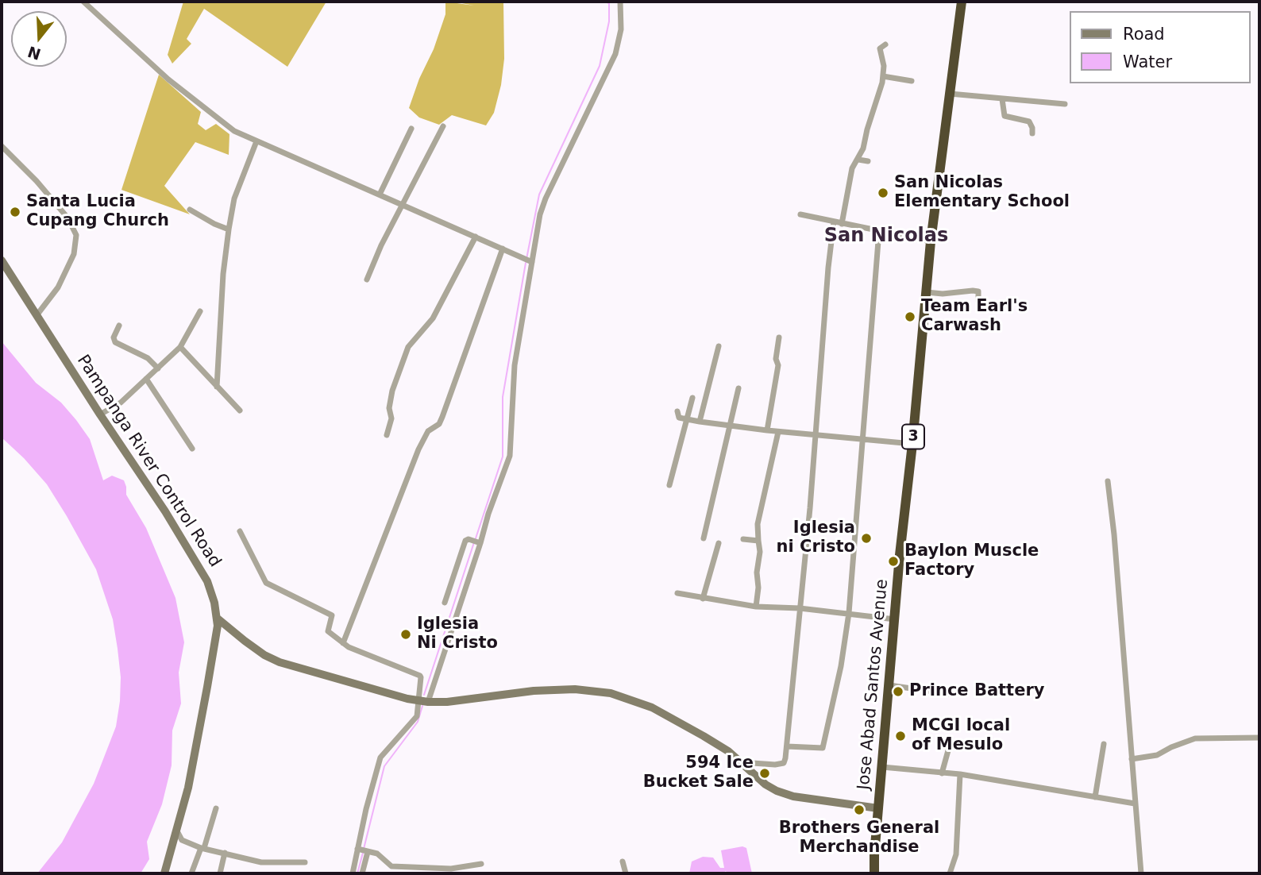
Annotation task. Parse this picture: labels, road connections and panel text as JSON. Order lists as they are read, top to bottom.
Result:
{
  "streets": {
    "highway": ["3", "Jose Abad Santos Avenue"],
    "main road": ["Pampanga River Control Road"]
  },
  "districts": ["San Nicolas"],
  "places": [
    "San Nicolas Elementary School",
    "Santa Lucia Cupang Church",
    "Team Earl's Carwash",
    "Iglesia ni Cristo",
    "Baylon Muscle Factory",
    "Iglesia Ni Cristo",
    "Prince Battery",
    "MCGI local of Mesulo",
    "594 Ice Bucket Sale",
    "Brothers General Merchandise"
  ],
  "legend": ["Road", "Water"],
  "north": "bottom"
}
